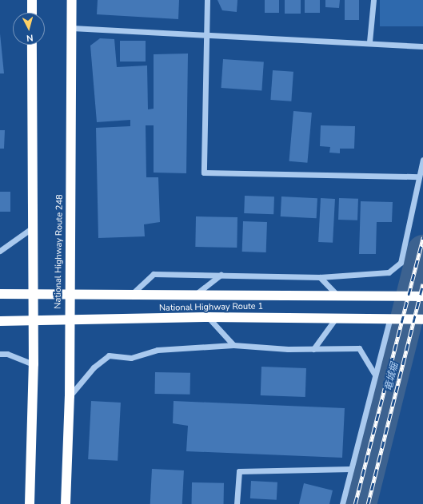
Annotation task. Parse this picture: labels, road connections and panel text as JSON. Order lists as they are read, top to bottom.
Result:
{
  "streets": {
    "highway": ["National Highway Route 248", "National Highway Route 1"]
  },
  "crossings": [
    ["National Highway Route 248", "National Highway Route 1"]
  ],
  "water": ["竜城堀"],
  "north": "bottom"
}
